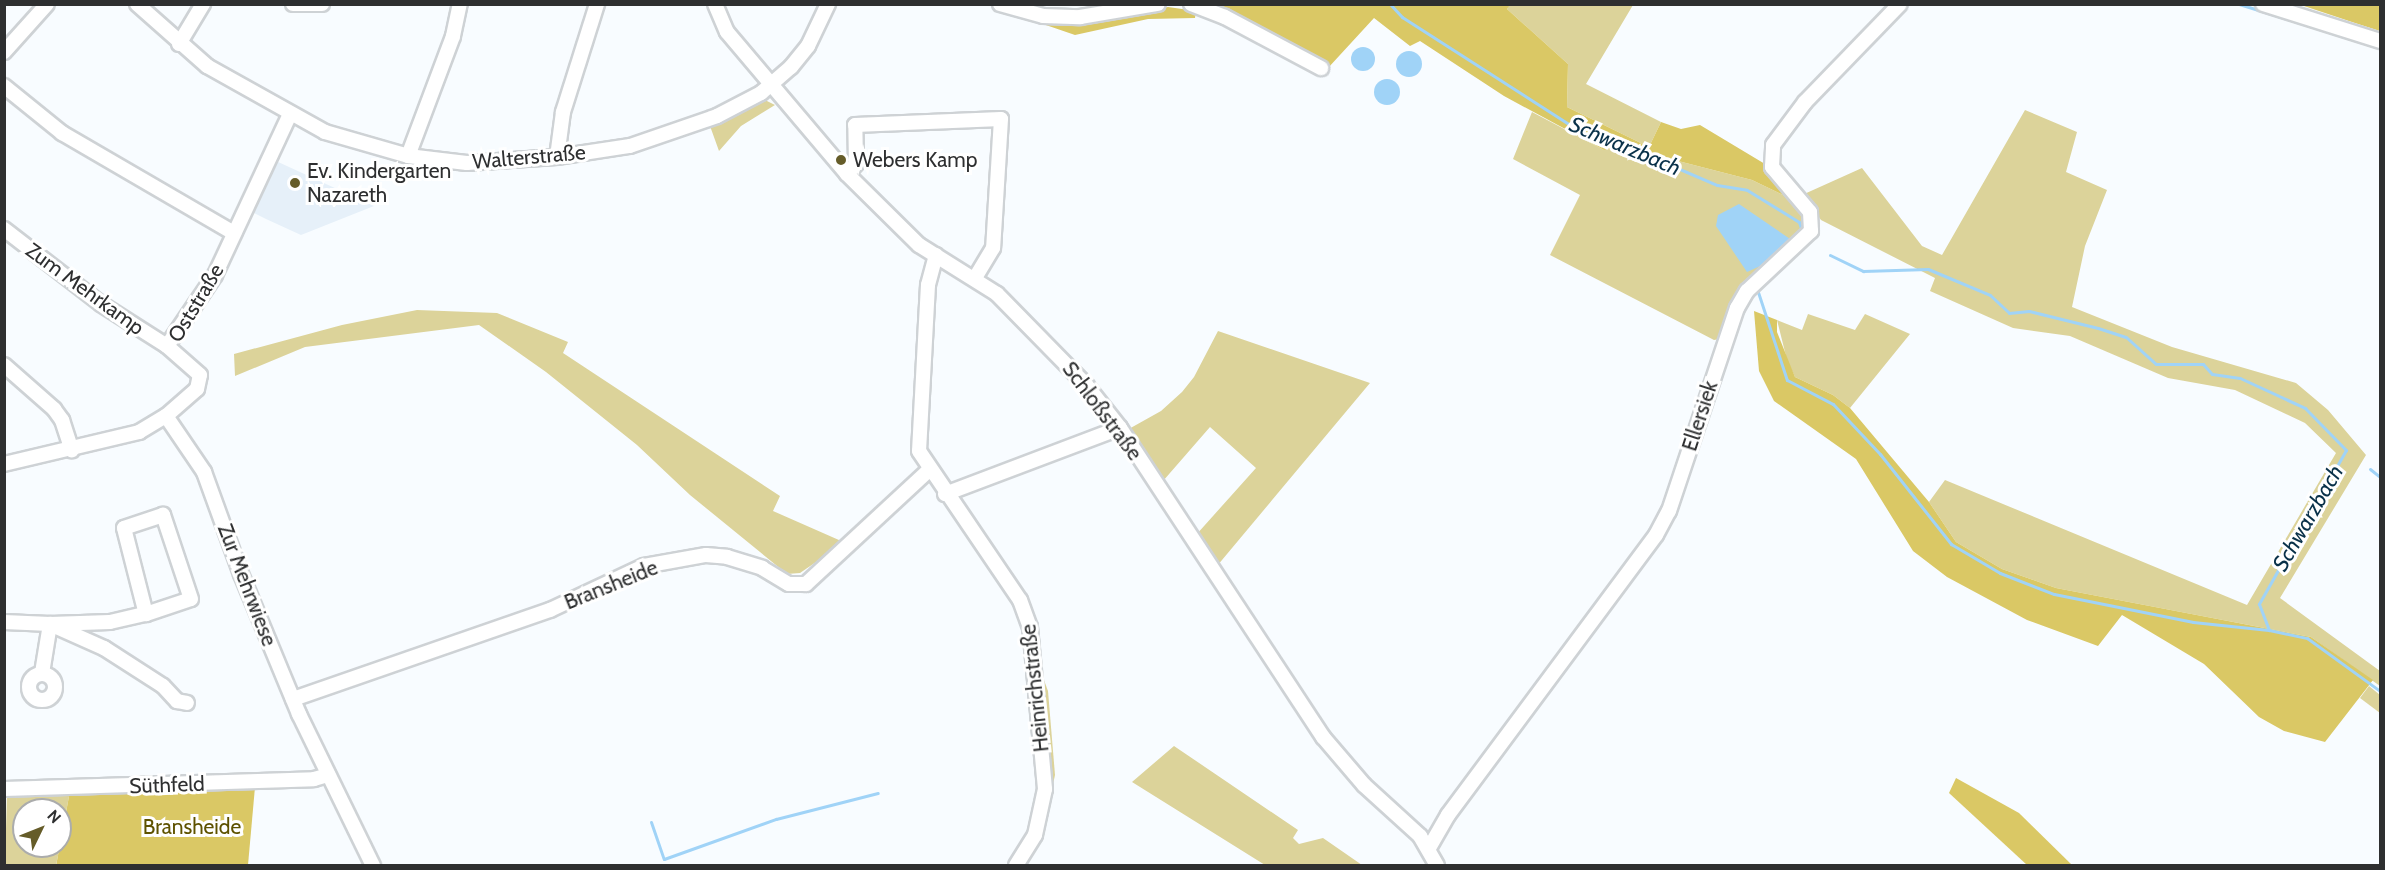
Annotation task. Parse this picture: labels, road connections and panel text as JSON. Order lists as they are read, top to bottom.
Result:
{
  "streets": {
    "street": [
      "Walterstraße",
      "Zum Mehrkamp",
      "Oststraße",
      "Schloßstraße",
      "Ellersiek",
      "Zur Mehrwiese",
      "Bransheide",
      "Heinrichstraße",
      "Süthfeld"
    ]
  },
  "crossings": [
    ["Walterstraße", "Oststraße"],
    ["Walterstraße", "Schloßstraße"],
    ["Zum Mehrkamp", "Oststraße"],
    ["Oststraße", "Zur Mehrwiese"],
    ["Schloßstraße", "Ellersiek"],
    ["Schloßstraße", "Heinrichstraße"],
    ["Zur Mehrwiese", "Bransheide"],
    ["Zur Mehrwiese", "Süthfeld"],
    ["Bransheide", "Heinrichstraße"]
  ],
  "water": ["Schwarzbach"],
  "parks": ["Bransheide"],
  "places": ["Webers Kamp", "Ev. Kindergarten Nazareth"],
  "north": "top right"
}
